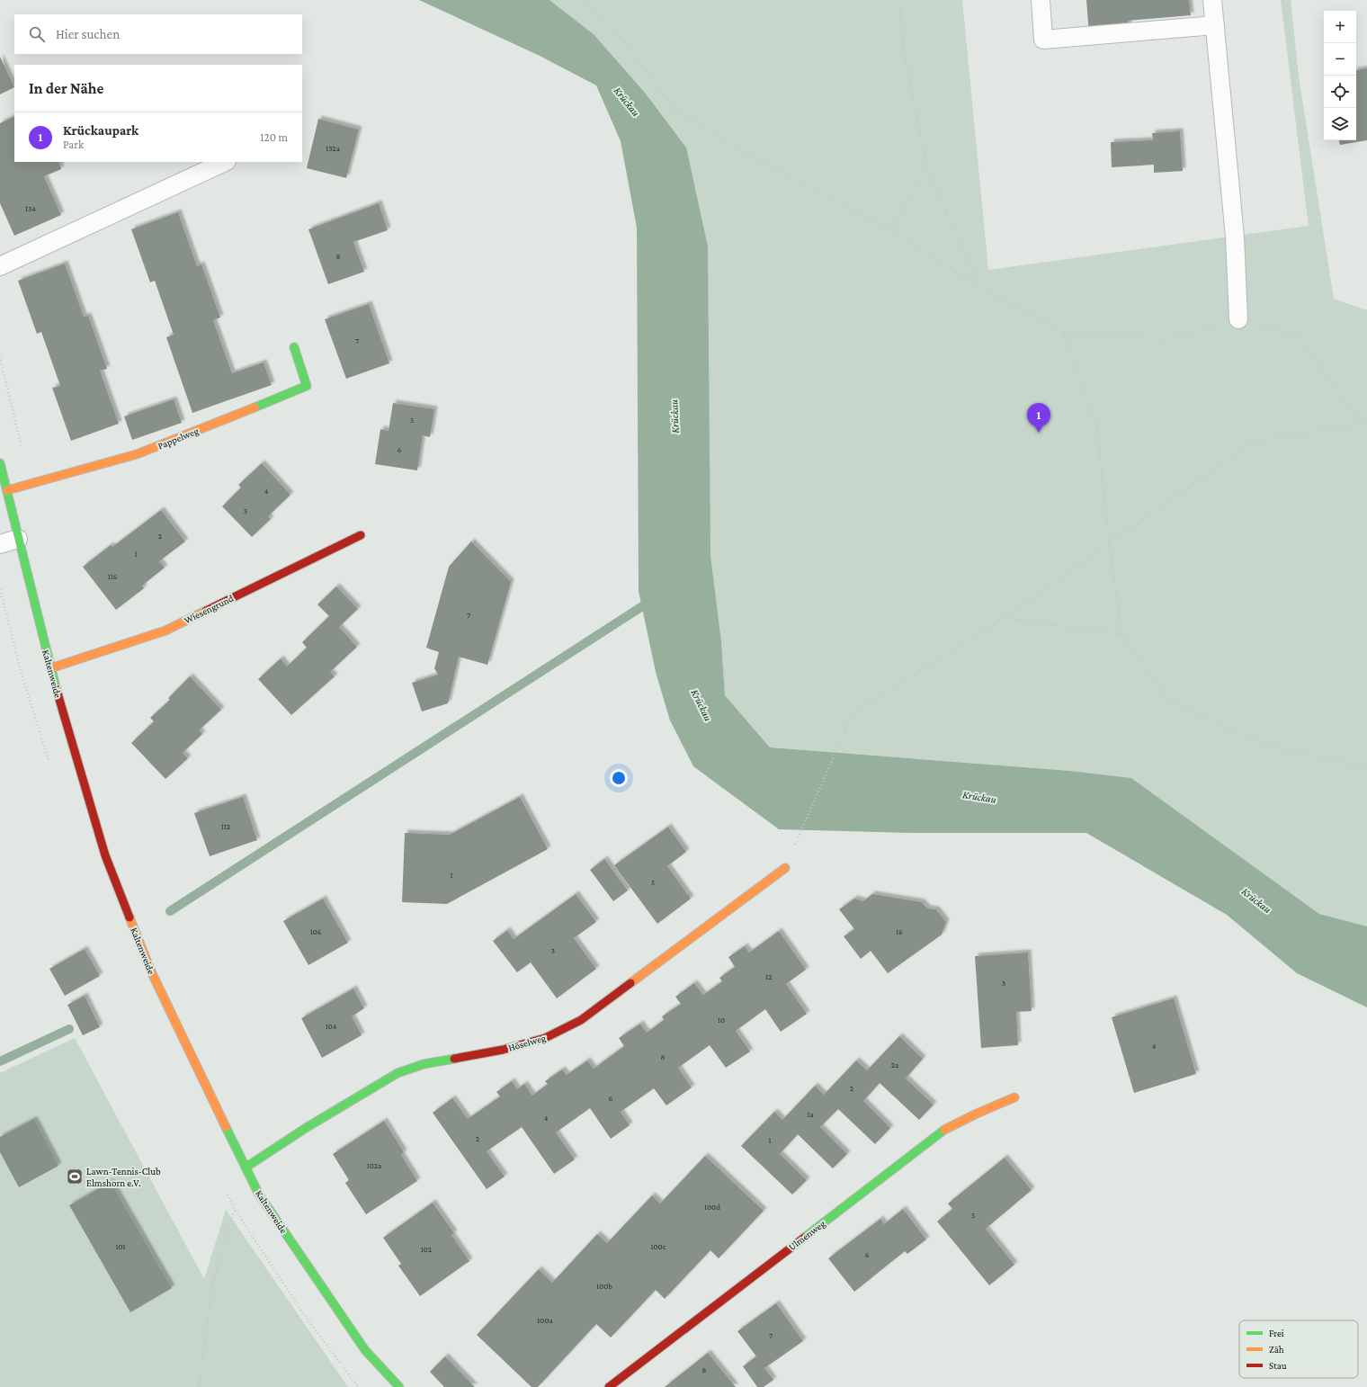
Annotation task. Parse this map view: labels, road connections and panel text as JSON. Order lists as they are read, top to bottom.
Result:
{
  "streets": {
    "street": [
      "Pappelweg",
      "Wiesengrund",
      "Kaltenweide",
      "Höselweg",
      "Ulmenweg"
    ]
  },
  "crossings": [
    ["Pappelweg", "Kaltenweide"],
    ["Wiesengrund", "Kaltenweide"],
    ["Kaltenweide", "Höselweg"]
  ],
  "water": ["Krückau"],
  "places": {
    "sports": ["Lawn-Tennis-Club Elmshorn e.V."]
  },
  "house_numbers": [
    "132a",
    "134",
    "8",
    "7",
    "5",
    "6",
    "4",
    "3",
    "2",
    "1",
    "116",
    "7",
    "112",
    "1",
    "5",
    "106",
    "16",
    "3",
    "12",
    "3",
    "10",
    "104",
    "4",
    "8",
    "2a",
    "2",
    "6",
    "1a",
    "4",
    "2",
    "1",
    "102a",
    "100d",
    "5",
    "101",
    "100c",
    "102",
    "6",
    "100b",
    "100a",
    "7",
    "8"
  ],
  "legend": ["Frei", "Zäh", "Stau"],
  "page": {
    "map_buttons": ["+", "−"],
    "search": "Hier suchen",
    "heading": "In der Nähe",
    "list": [
      {
        "mark": "1",
        "name": "Krückaupark",
        "note": "Park",
        "value": "120 m"
      }
    ],
    "pins": "1"
  }
}
